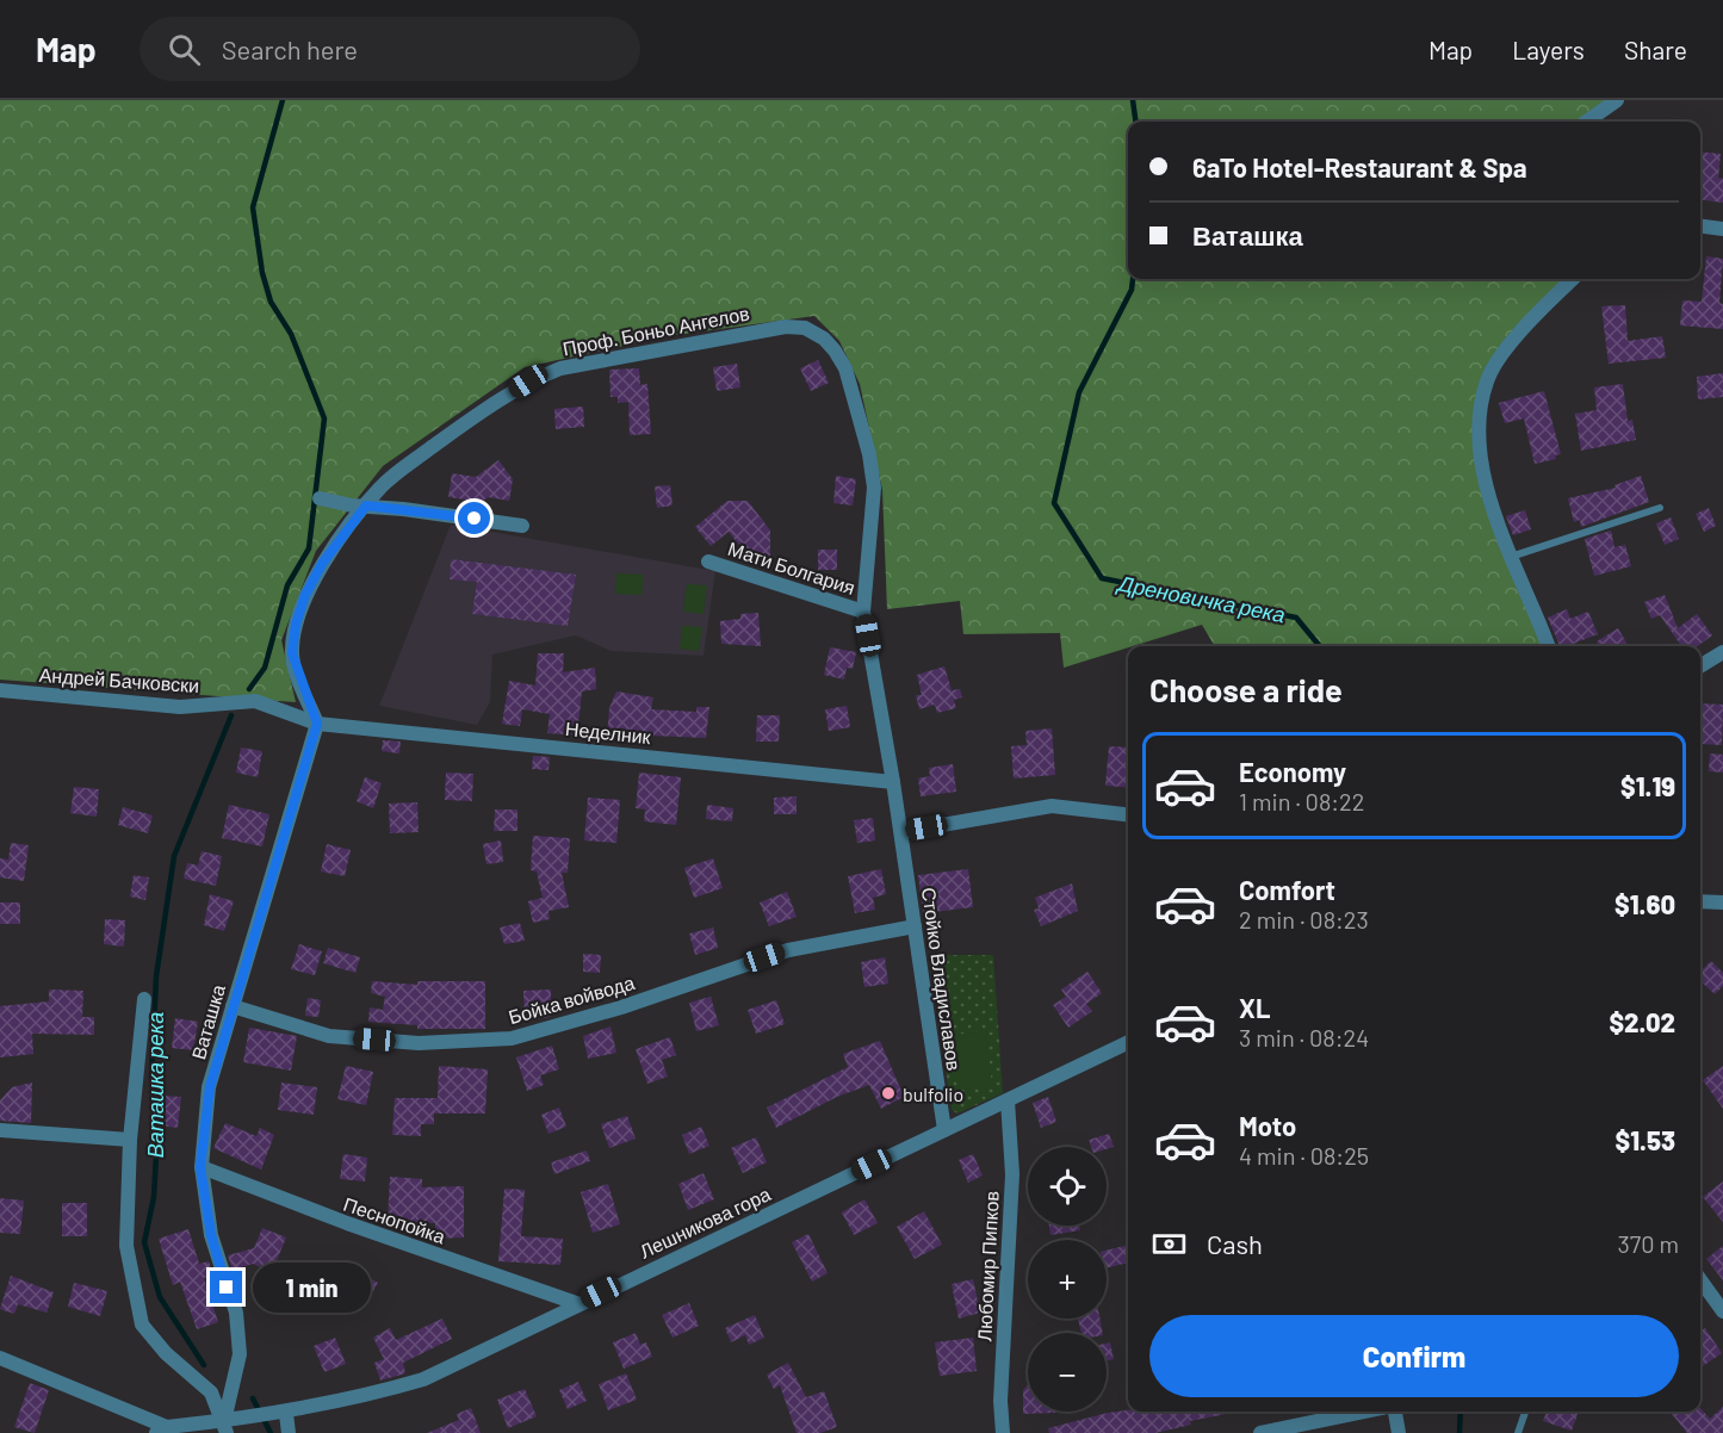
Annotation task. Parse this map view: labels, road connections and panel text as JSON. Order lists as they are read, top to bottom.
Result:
{
  "streets": {
    "street": [
      "Проф. Боньо Ангелов",
      "Мати Болгария",
      "Андрей Бачковски",
      "Неделник",
      "Стойко Владиславов",
      "Бойка войвода",
      "Ваташка",
      "Песнопойка",
      "Лешникова гора",
      "Любомир Пипков"
    ]
  },
  "crossings": [
    ["Проф. Боньо Ангелов", "Андрей Бачковски"],
    ["Проф. Боньо Ангелов", "Неделник"],
    ["Проф. Боньо Ангелов", "Стойко Владиславов"],
    ["Проф. Боньо Ангелов", "Ваташка"],
    ["Мати Болгария", "Стойко Владиславов"],
    ["Андрей Бачковски", "Неделник"],
    ["Андрей Бачковски", "Ваташка"],
    ["Неделник", "Стойко Владиславов"],
    ["Неделник", "Ваташка"],
    ["Стойко Владиславов", "Бойка войвода"],
    ["Стойко Владиславов", "Лешникова гора"],
    ["Бойка войвода", "Ваташка"],
    ["Ваташка", "Песнопойка"],
    ["Ваташка", "Лешникова гора"],
    ["Песнопойка", "Лешникова гора"],
    ["Лешникова гора", "Любомир Пипков"]
  ],
  "water": ["Дреновичка река", "Ваташка река"],
  "places": ["bulfolio"],
  "page": {
    "header": "Map",
    "search": "Search here",
    "nav": ["Map", "Layers", "Share"],
    "banner": ["6aTo Hotel-Restaurant & Spa", "Ваташка"],
    "heading": "Choose a ride",
    "list": [
      {
        "name": "Economy",
        "note": "1 min · 08:22",
        "value": "$1.19"
      },
      {
        "name": "Comfort",
        "note": "2 min · 08:23",
        "value": "$1.60"
      },
      {
        "name": "XL",
        "note": "3 min · 08:24",
        "value": "$2.02"
      },
      {
        "name": "Moto",
        "note": "4 min · 08:25",
        "value": "$1.53"
      }
    ],
    "map_buttons": ["+", "−"],
    "pay": ["Cash", "370 m"],
    "bubble": "1 min",
    "buttons": "Confirm"
  }
}
